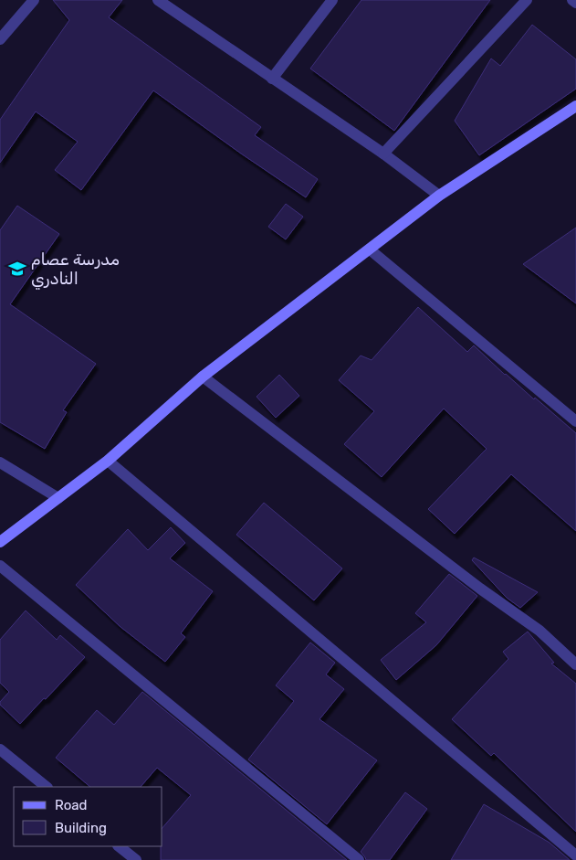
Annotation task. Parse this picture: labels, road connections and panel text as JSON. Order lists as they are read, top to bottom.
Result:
{
  "places": {
    "school or university": ["مدرسة عصام النادري"]
  },
  "legend": ["Road", "Building"]
}
